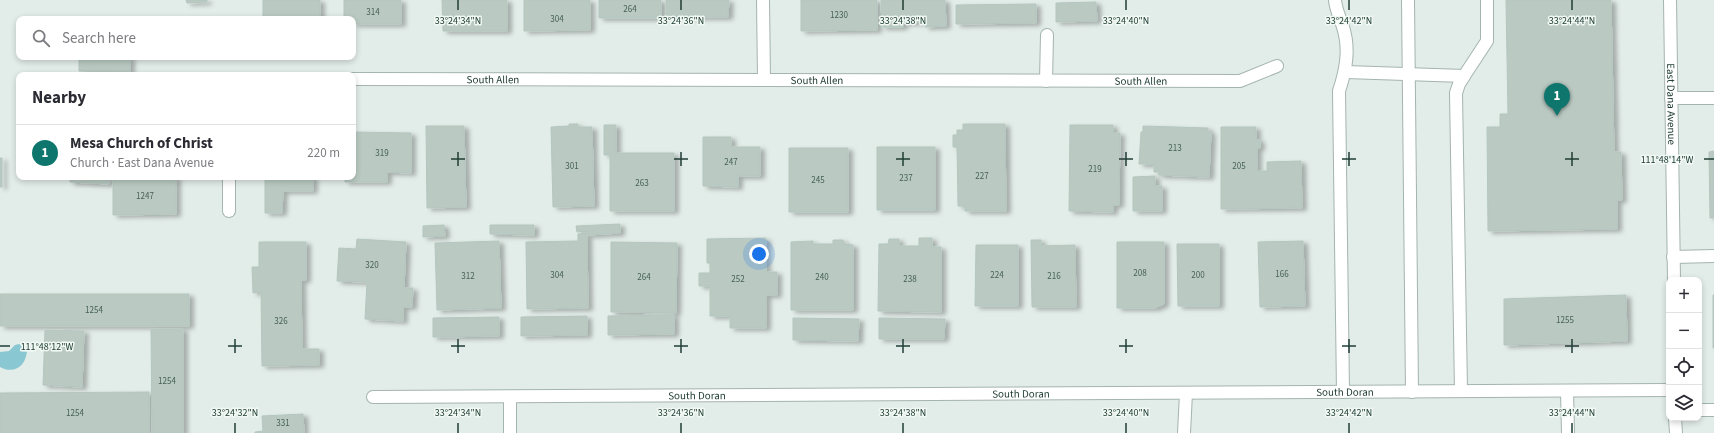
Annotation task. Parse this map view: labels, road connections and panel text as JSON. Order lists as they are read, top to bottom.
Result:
{
  "streets": {
    "street": ["South Allen", "East Dana Avenue", "South Doran"]
  },
  "house_numbers": [
    "264",
    "314",
    "1230",
    "304",
    "213",
    "319",
    "247",
    "301",
    "205",
    "219",
    "227",
    "237",
    "245",
    "263",
    "1247",
    "320",
    "208",
    "166",
    "304",
    "224",
    "200",
    "312",
    "216",
    "264",
    "240",
    "252",
    "238",
    "1254",
    "1255",
    "326",
    "1254",
    "1254",
    "331"
  ],
  "page": {
    "search": "Search here",
    "heading": "Nearby",
    "pins": "1",
    "list": [
      {
        "mark": "1",
        "name": "Mesa Church of Christ",
        "note": "Church · East Dana Avenue",
        "value": "220 m"
      }
    ],
    "map_buttons": ["+", "−"]
  },
  "coordinates": [
    "33°24'34\"N",
    "33°24'36\"N",
    "33°24'38\"N",
    "33°24'40\"N",
    "33°24'42\"N",
    "33°24'44\"N",
    "111°48'14\"W",
    "111°48'12\"W",
    "33°24'32\"N"
  ]
}
